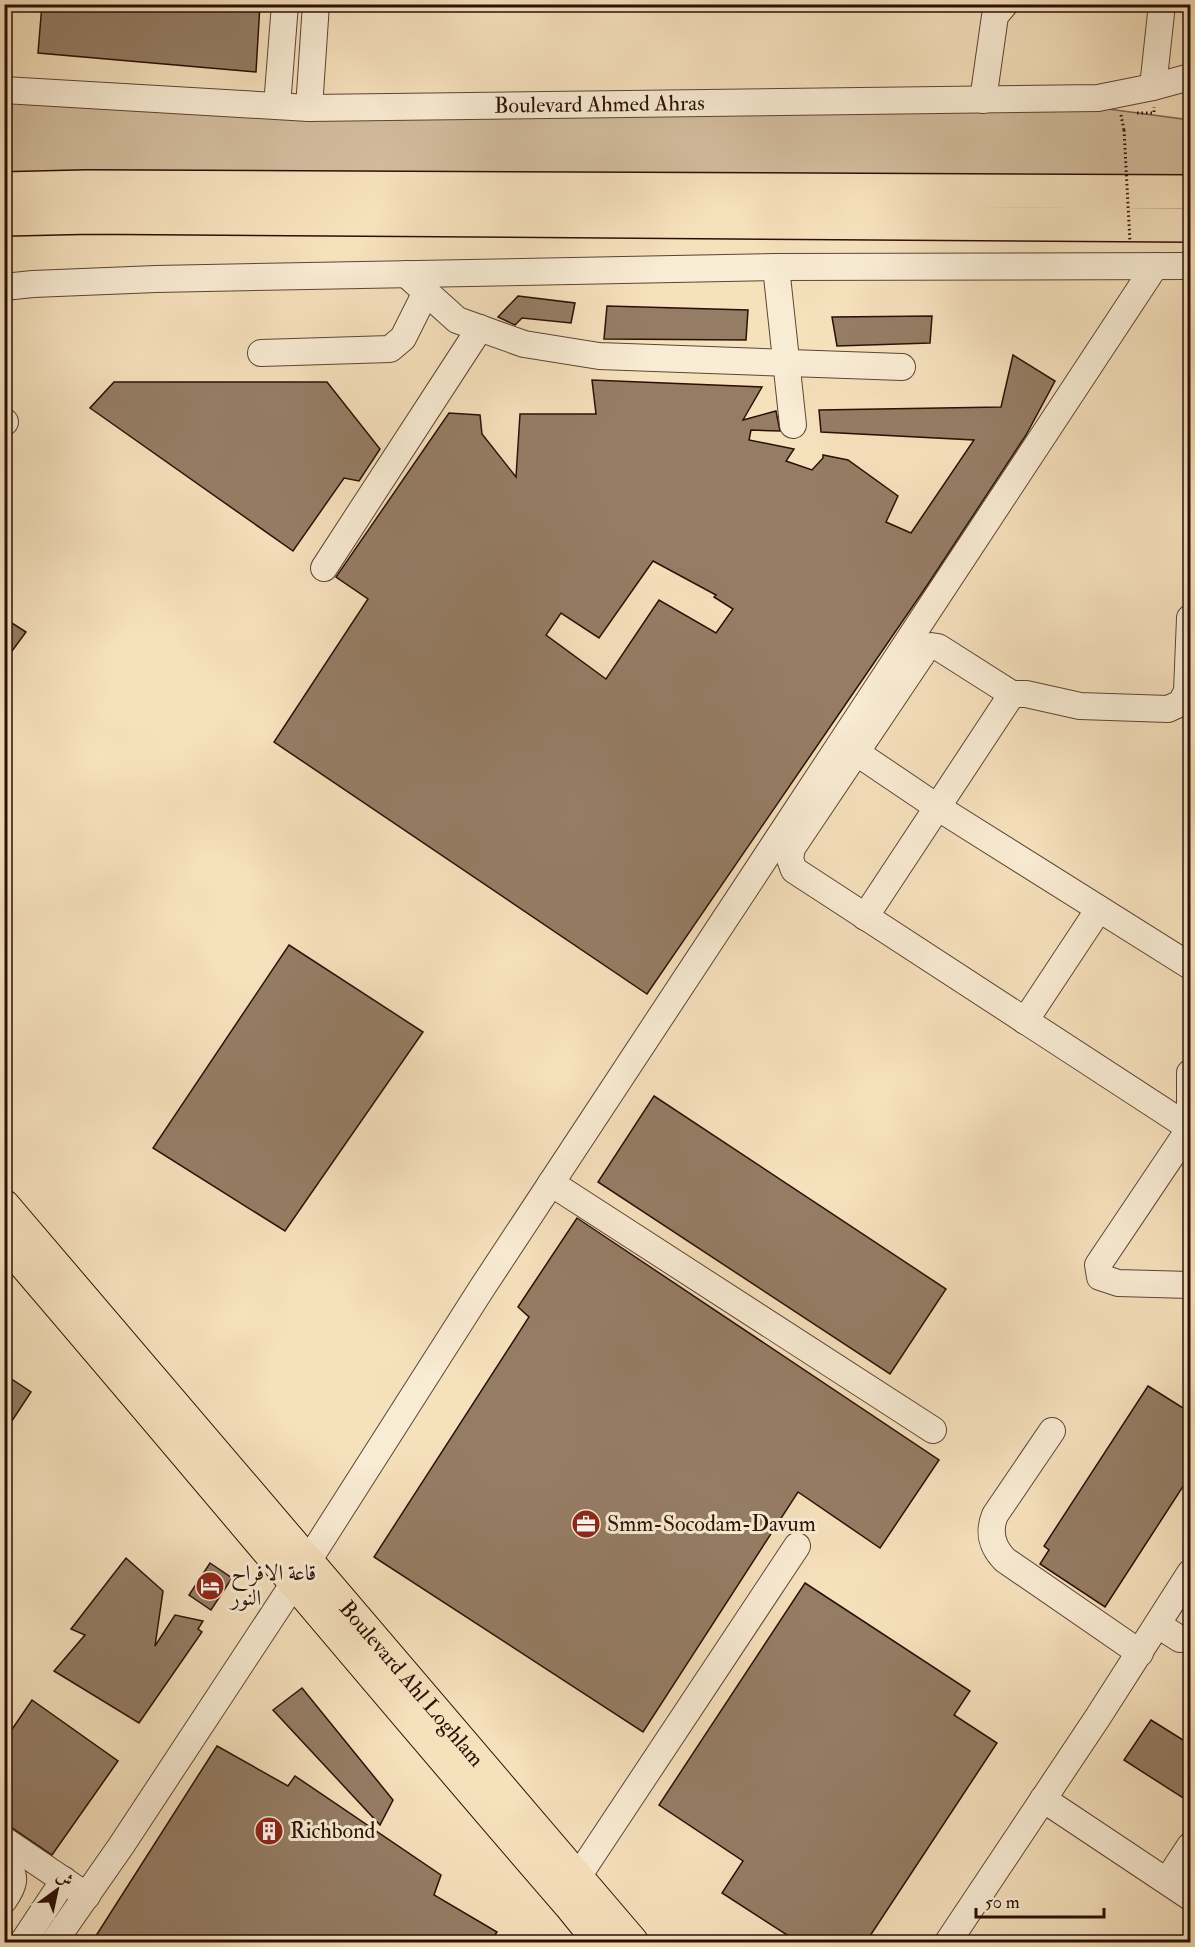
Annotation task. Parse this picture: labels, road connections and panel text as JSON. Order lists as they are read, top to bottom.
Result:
{
  "streets": {
    "main road": ["Boulevard Ahl Loghlam"],
    "street": ["Boulevard Ahmed Ahras"]
  },
  "places": {
    "office": ["Smm-Socodam-Davum"],
    "hotel": ["قاعة الافراح النور"],
    "building": ["Richbond"]
  },
  "scale_bar": "50 m",
  "north": "top right"
}
